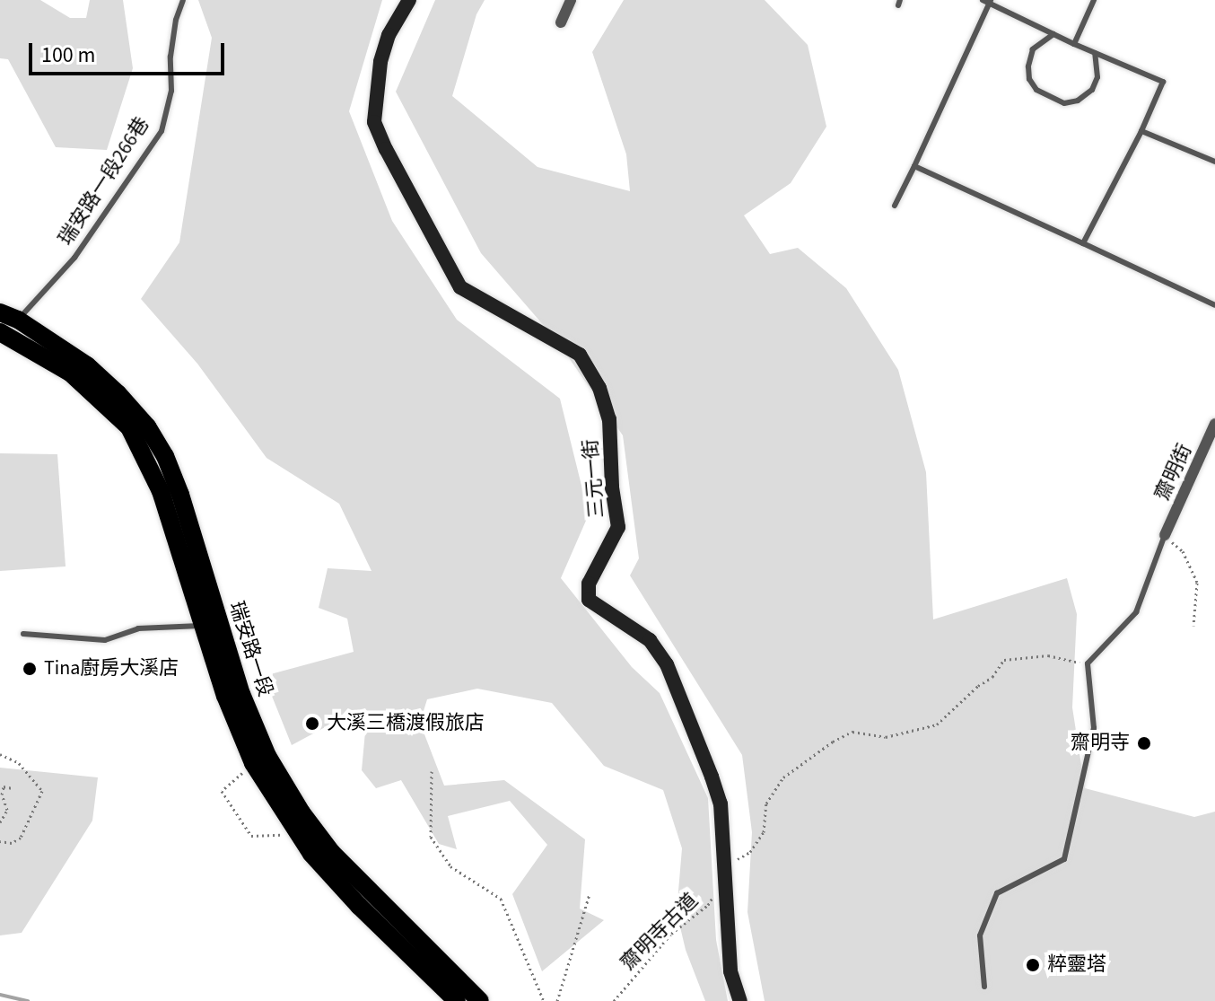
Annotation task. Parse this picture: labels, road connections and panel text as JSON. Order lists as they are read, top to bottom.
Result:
{
  "streets": {
    "main road": ["瑞安路一段"],
    "street": ["齋明街", "三元一街"],
    "lane": ["瑞安路一段266巷"],
    "path": ["齋明寺古道"]
  },
  "crossings": [
    ["瑞安路一段266巷", "瑞安路一段"],
    ["三元一街", "齋明寺古道"]
  ],
  "places": [
    "Tina廚房大溪店",
    "大溪三橋渡假旅店",
    "齋明寺",
    "粹靈塔"
  ],
  "scale_bar": "100 m"
}
